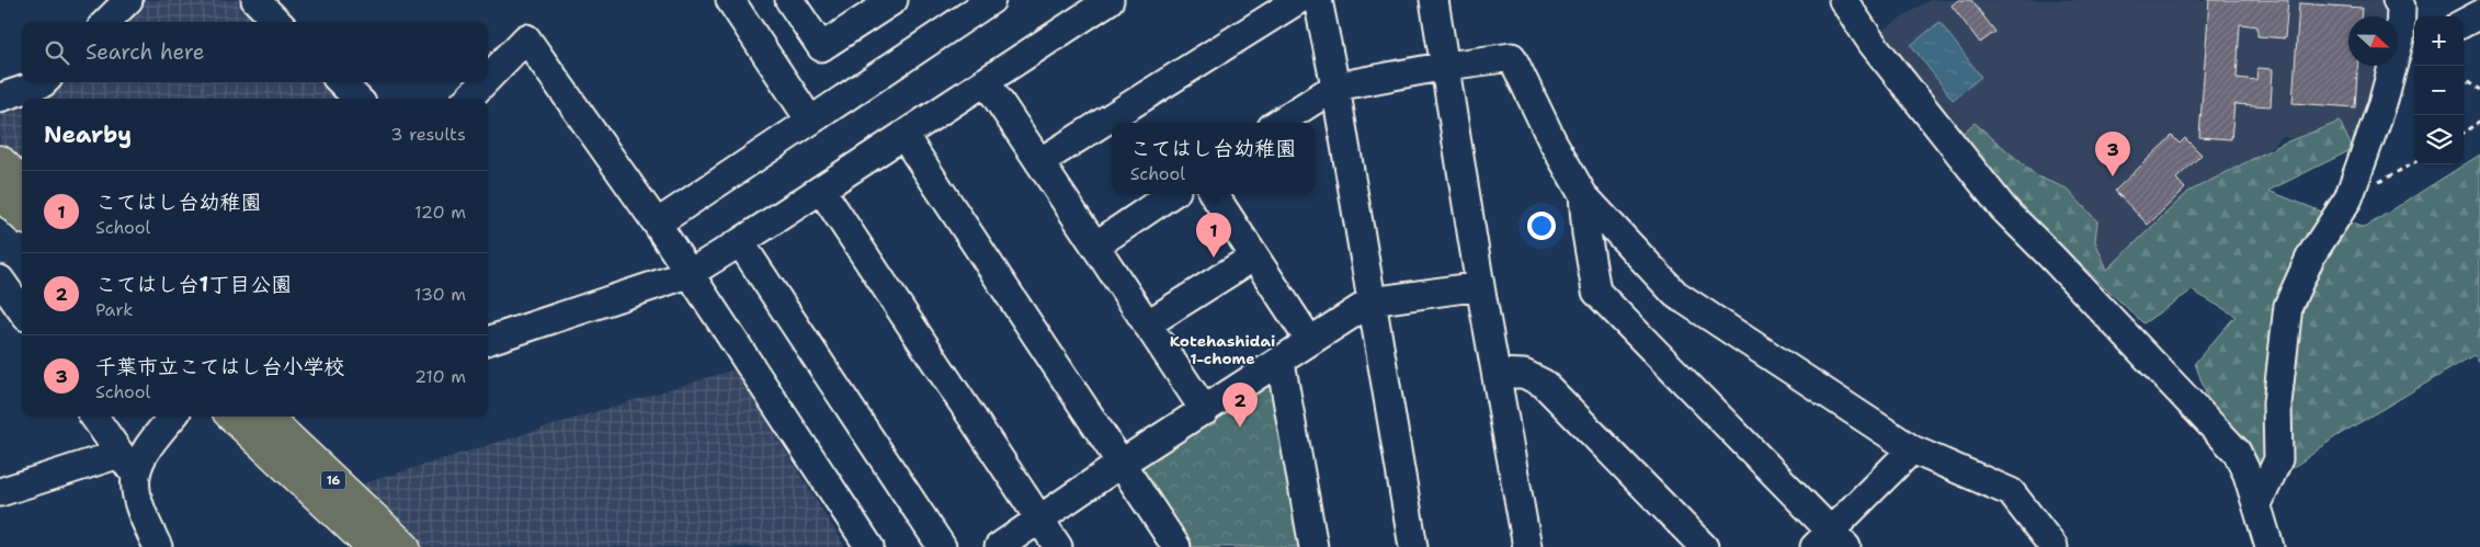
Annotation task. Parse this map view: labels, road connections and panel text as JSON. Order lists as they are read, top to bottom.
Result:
{
  "streets": {
    "highway": ["16"]
  },
  "districts": ["Kotehashidai 1-chome"],
  "north": "right",
  "page": {
    "map_buttons": ["+", "−"],
    "search": "Search here",
    "heading": ["Nearby", "3 results"],
    "popup": ["こてはし台幼稚園", "School"],
    "pins": ["3", "1", "2"],
    "list": [
      {
        "mark": "1",
        "name": "こてはし台幼稚園",
        "note": "School",
        "value": "120 m"
      },
      {
        "mark": "2",
        "name": "こてはし台1丁目公園",
        "note": "Park",
        "value": "130 m"
      },
      {
        "mark": "3",
        "name": "千葉市立こてはし台小学校",
        "note": "School",
        "value": "210 m"
      }
    ]
  }
}
